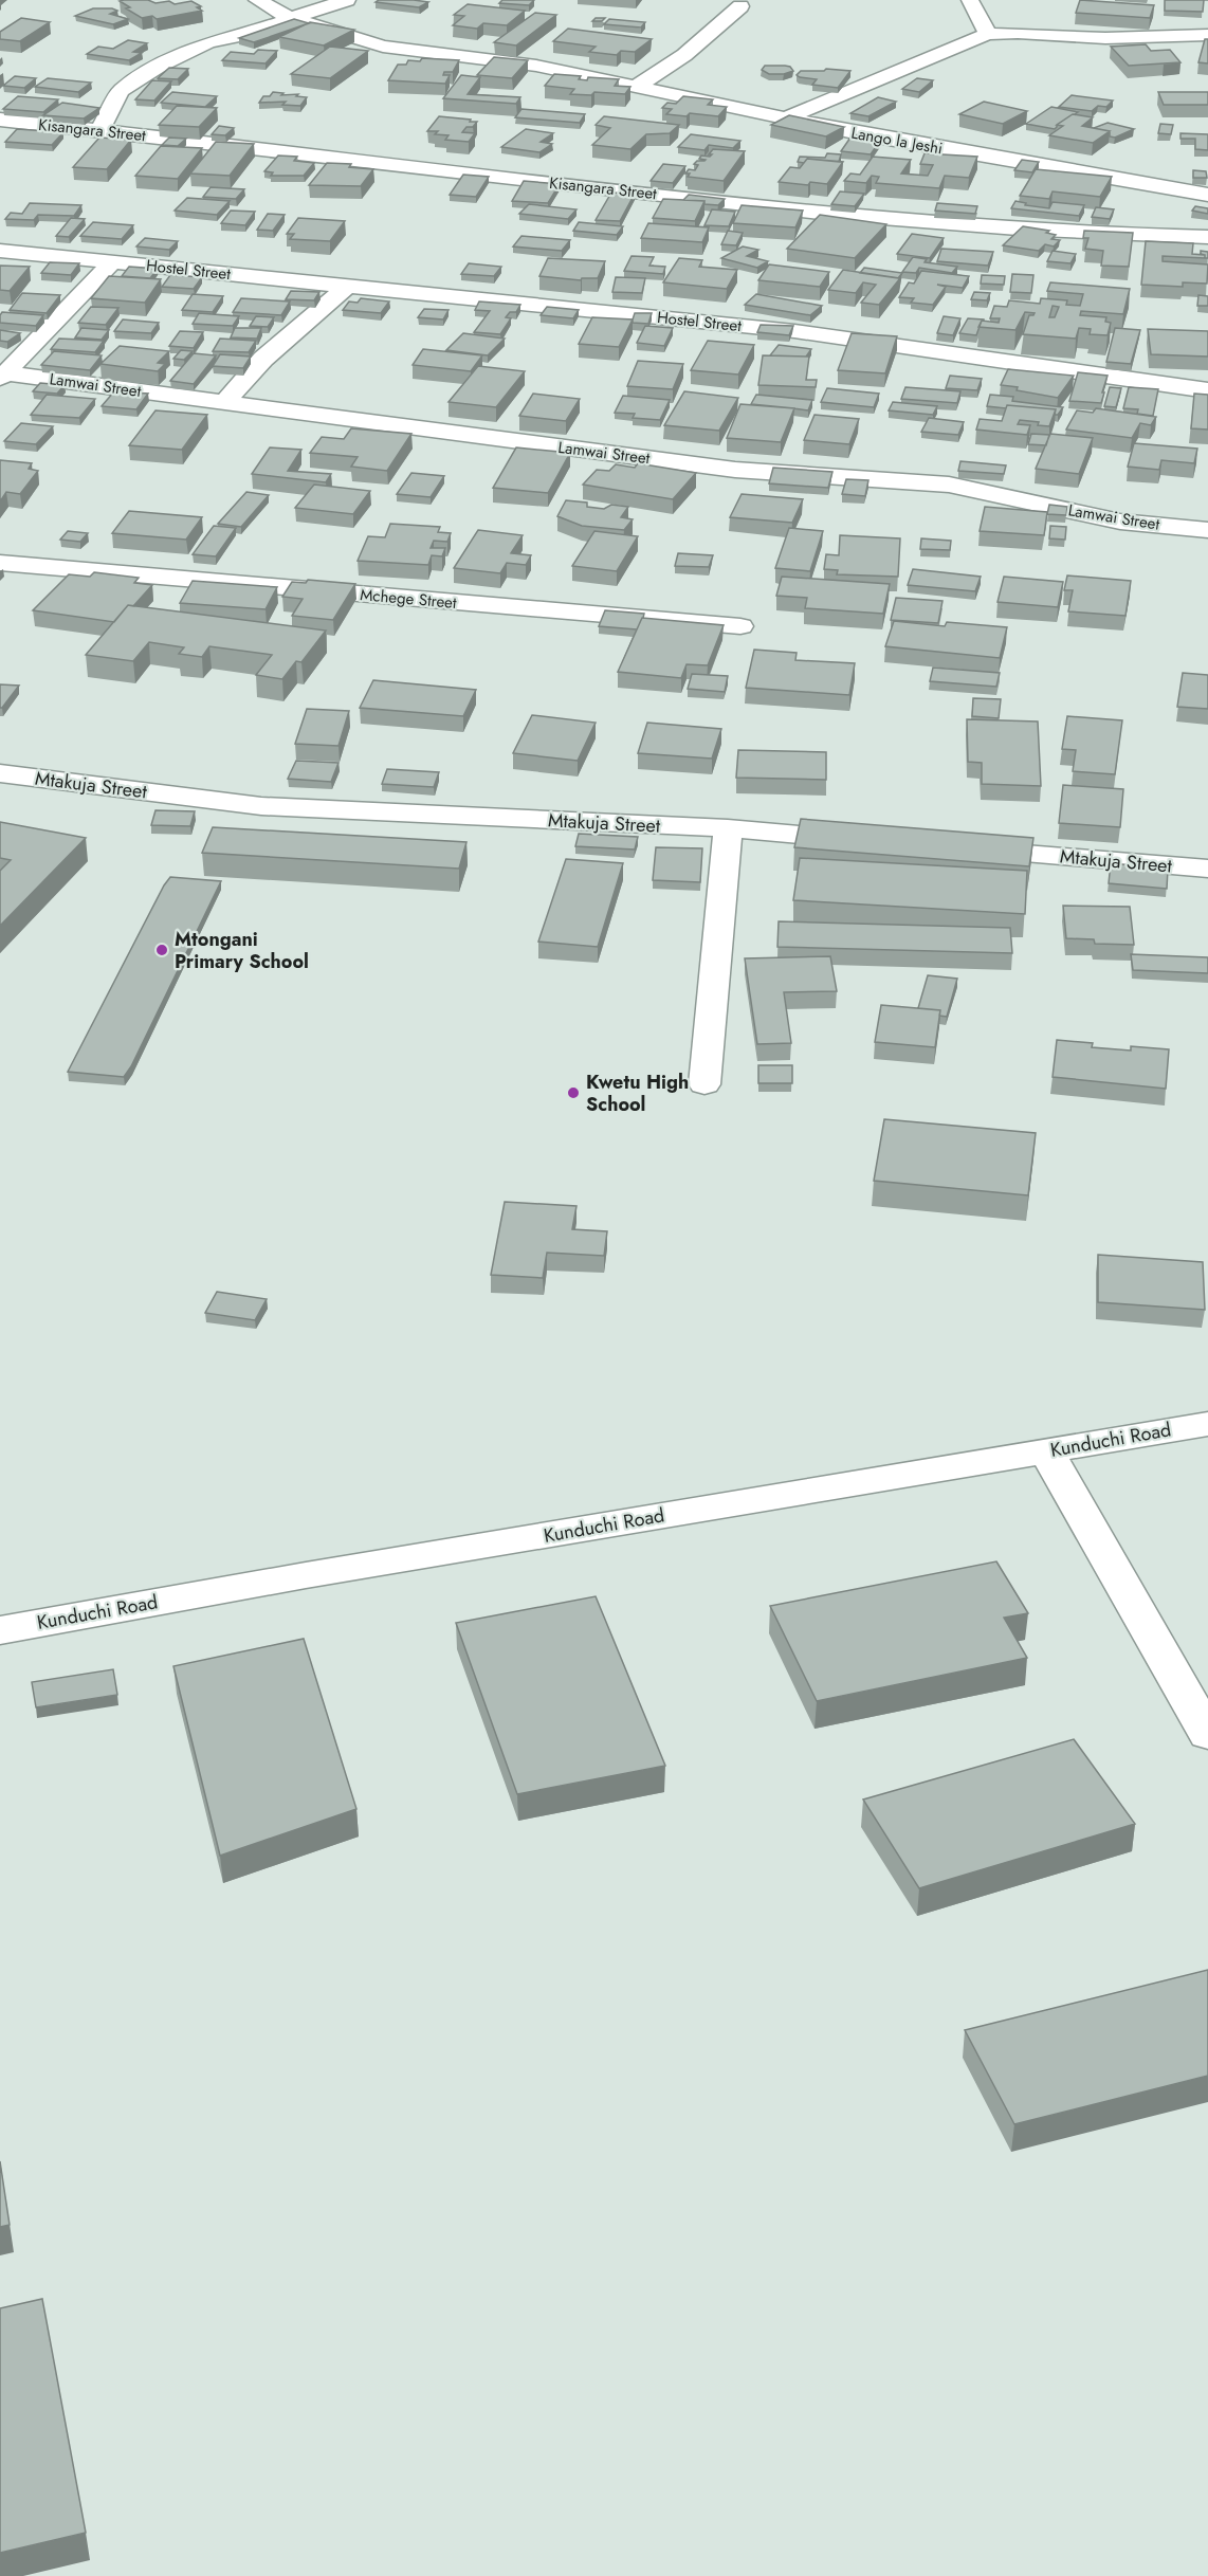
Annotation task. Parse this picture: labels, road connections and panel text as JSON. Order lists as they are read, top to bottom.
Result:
{
  "streets": {
    "street": [
      "Kisangara Street",
      "Lango la Jeshi",
      "Hostel Street",
      "Lamwai Street",
      "Mchege Street",
      "Mtakuja Street",
      "Kunduchi Road"
    ]
  },
  "places": ["Mtongani Primary School", "Kwetu High School"]
}
